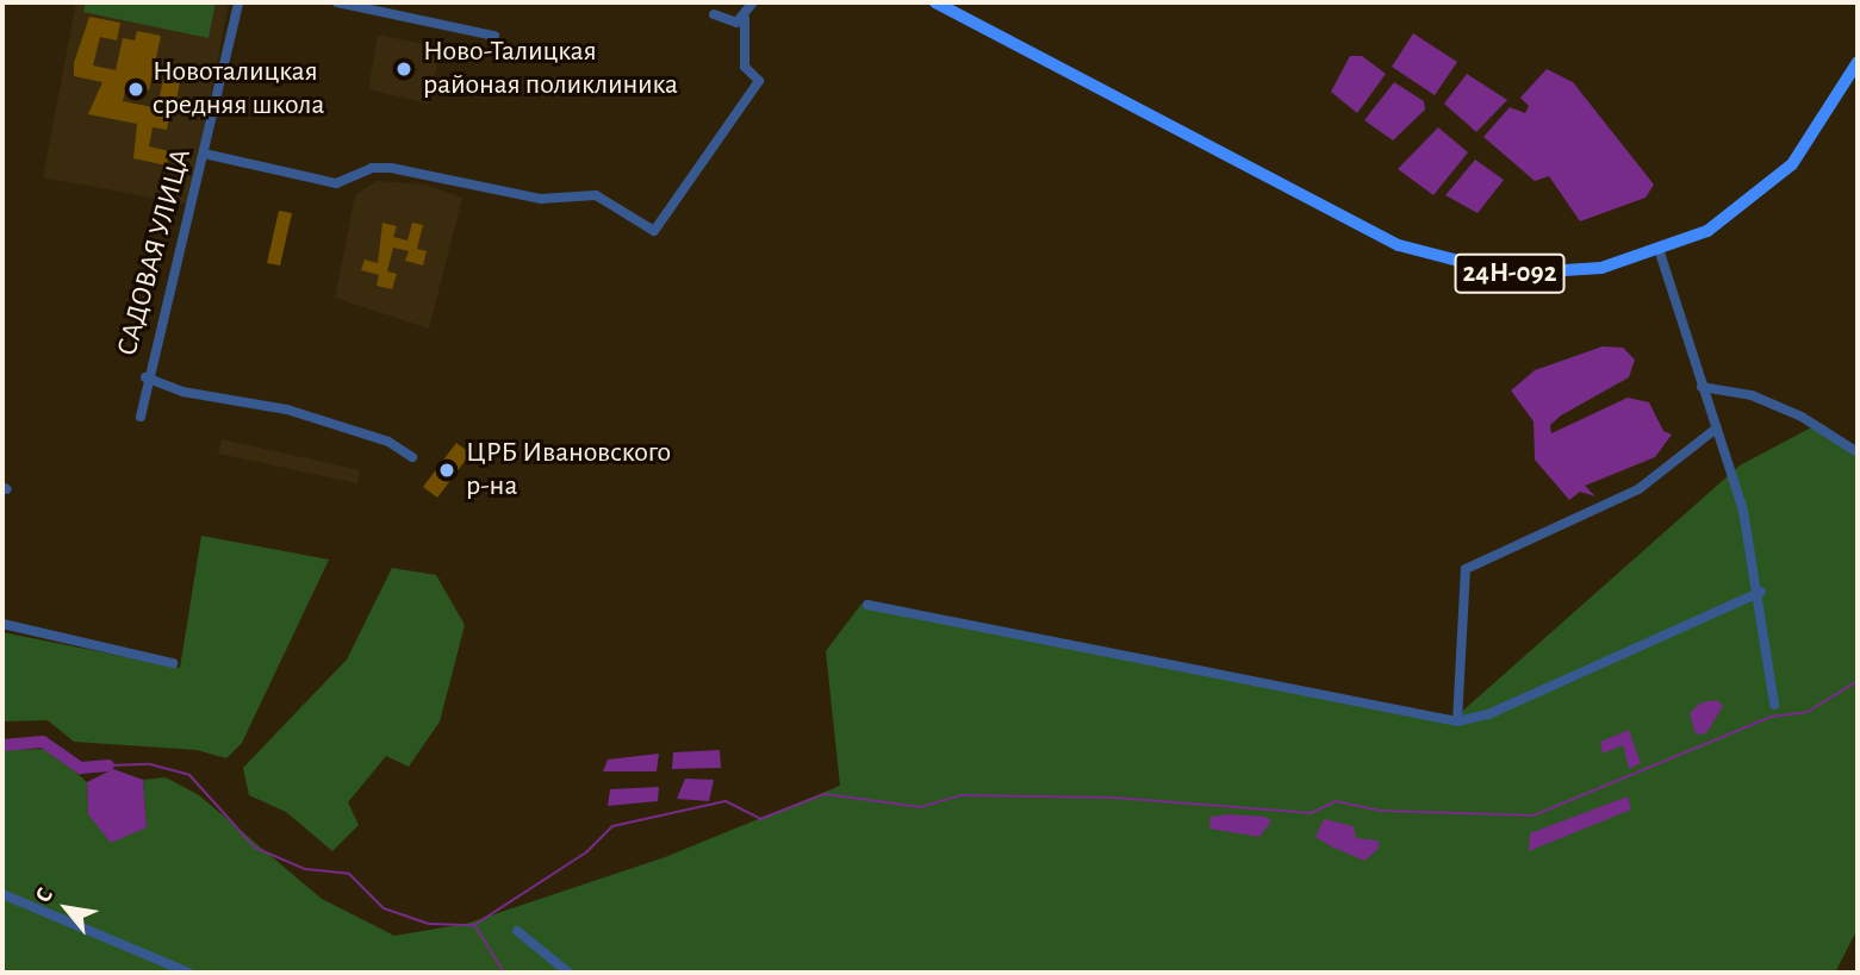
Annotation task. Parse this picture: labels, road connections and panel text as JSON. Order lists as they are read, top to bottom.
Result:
{
  "streets": {
    "main road": ["24Н-092"],
    "street": ["САДОВАЯ УЛИЦА"]
  },
  "places": ["Ново-Талицкая районая поликлиника", "Новоталицкая средняя школа", "ЦРБ Ивановского р-на"],
  "north": "top left"
}
